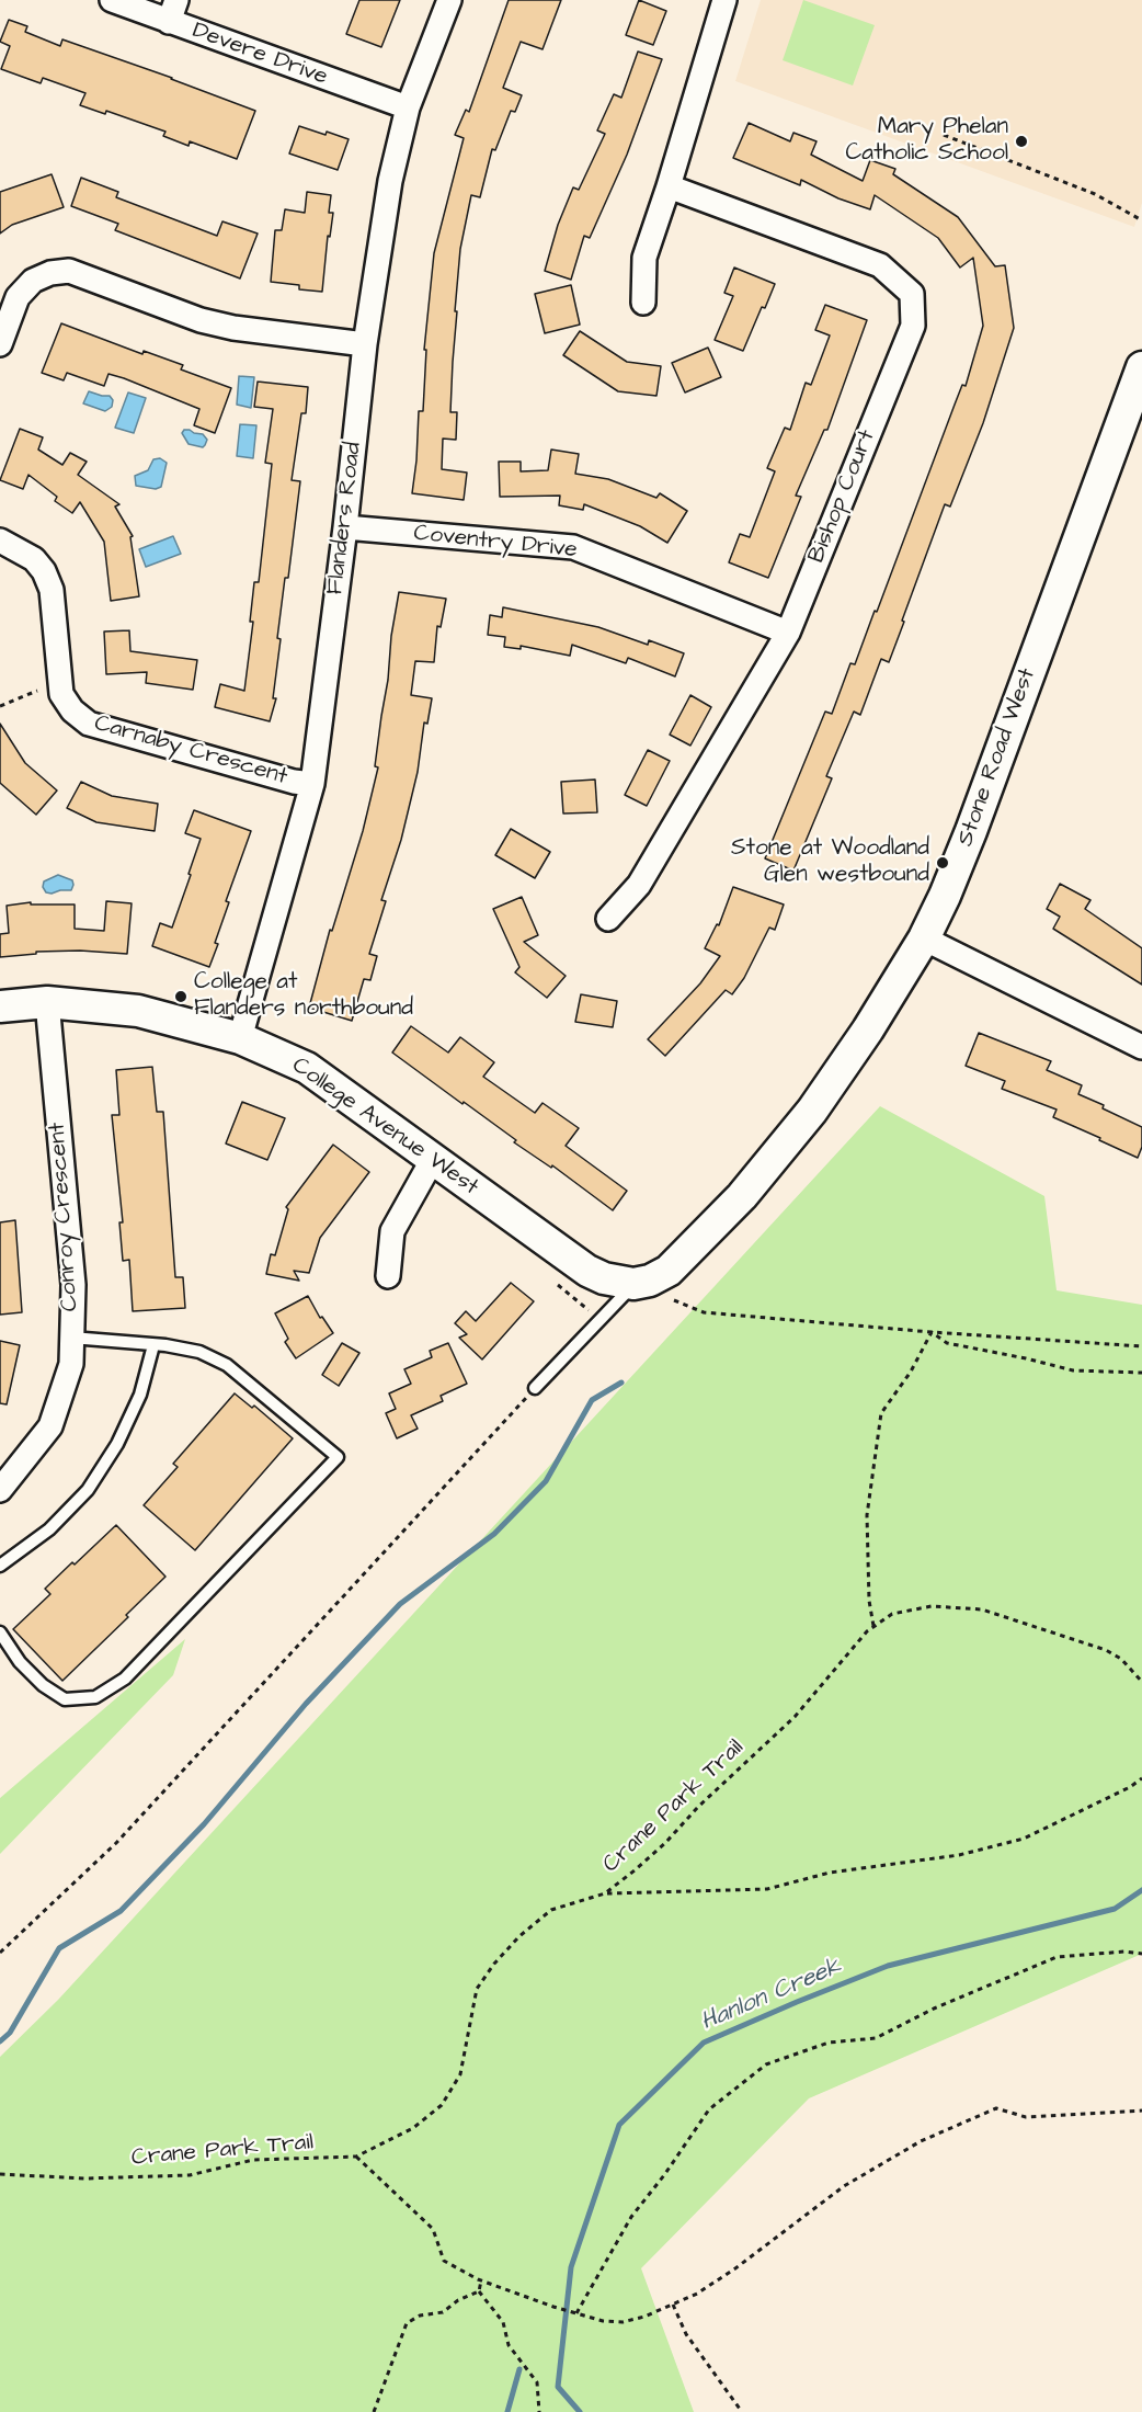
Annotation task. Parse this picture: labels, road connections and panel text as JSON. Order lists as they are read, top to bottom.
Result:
{
  "streets": {
    "main road": ["Stone Road West", "College Avenue West"],
    "street": [
      "Devere Drive",
      "Bishop Court",
      "Flanders Road",
      "Coventry Drive",
      "Carnaby Crescent",
      "Conroy Crescent"
    ],
    "path": ["Crane Park Trail"]
  },
  "crossings": [
    ["Devere Drive", "Flanders Road"],
    ["Bishop Court", "Coventry Drive"],
    ["Flanders Road", "Coventry Drive"],
    ["Flanders Road", "Carnaby Crescent"],
    ["Flanders Road", "College Avenue West"],
    ["Stone Road West", "College Avenue West"],
    ["College Avenue West", "Conroy Crescent"]
  ],
  "water": ["Hanlon Creek"],
  "places": ["Mary Phelan Catholic School", "Stone at Woodland Glen westbound", "College at Flanders northbound"]
}
